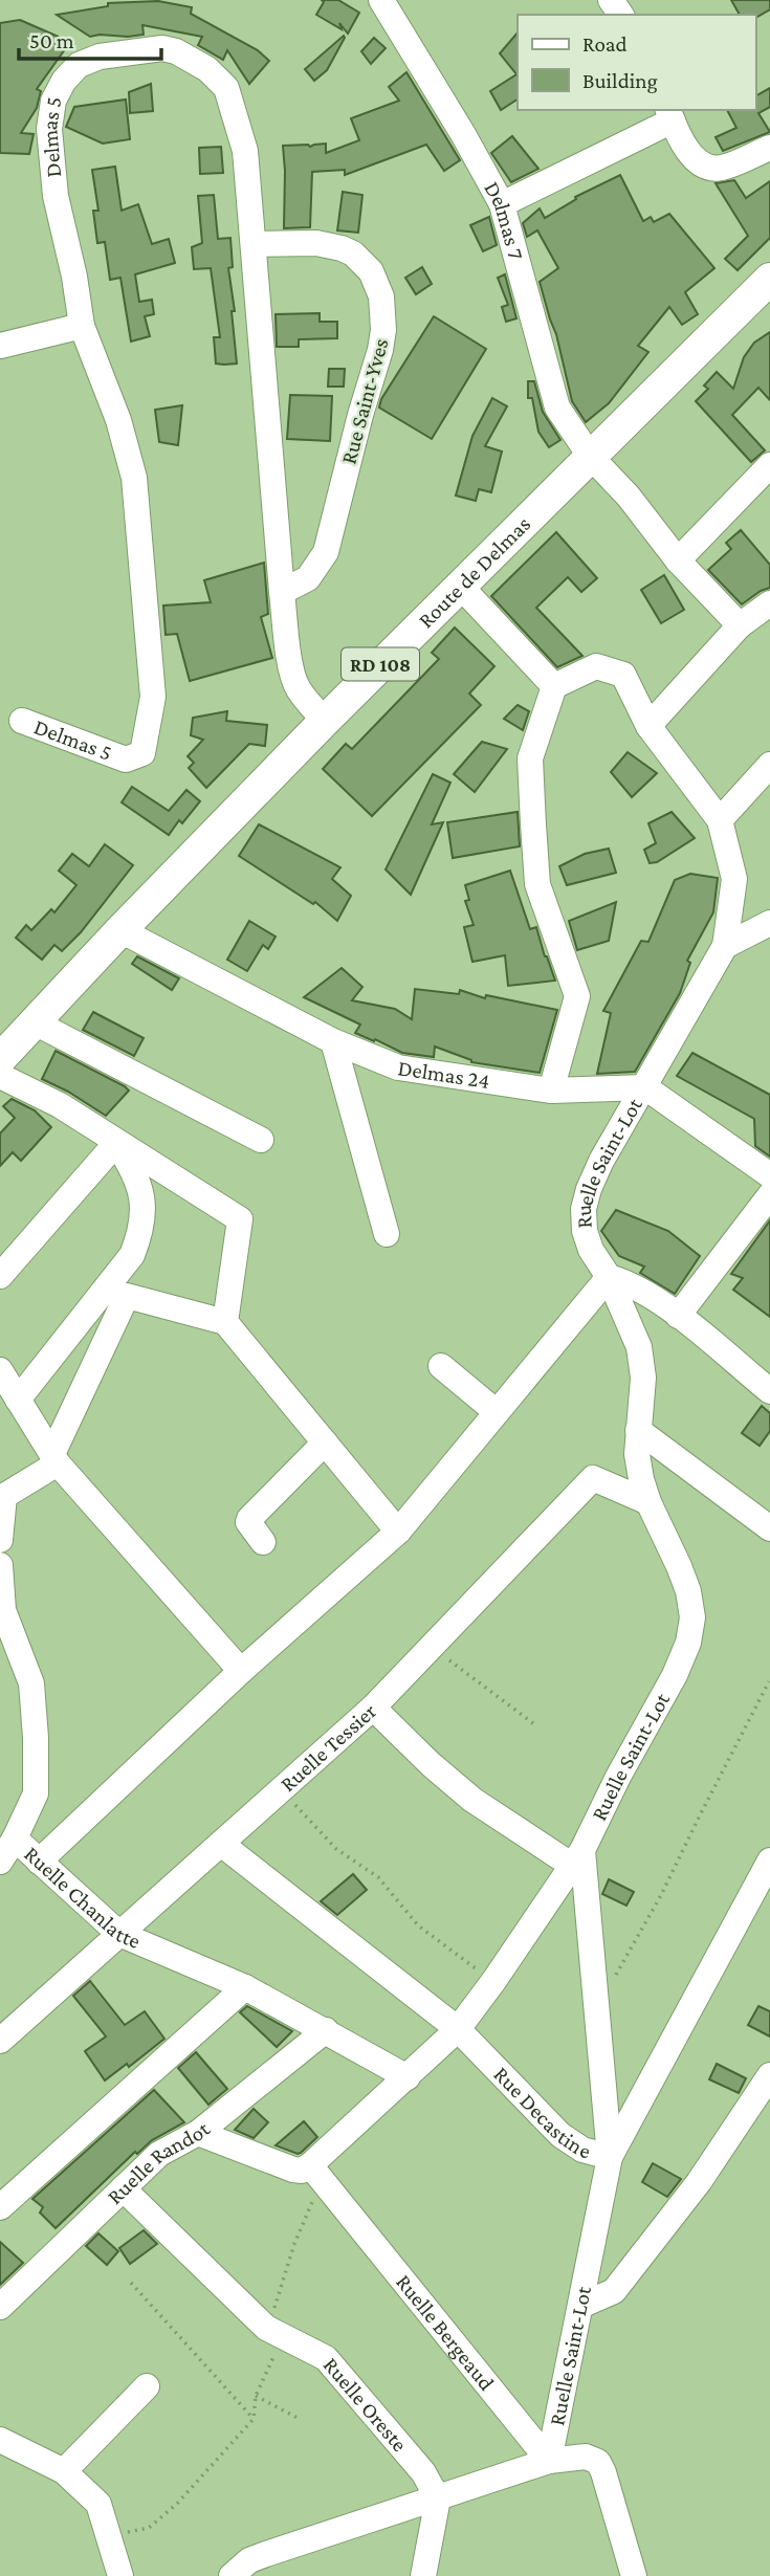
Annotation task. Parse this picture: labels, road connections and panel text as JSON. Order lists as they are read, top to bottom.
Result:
{
  "streets": {
    "main road": ["Route de Delmas", "RD 108"],
    "street": [
      "Delmas 5",
      "Delmas 7",
      "Rue Saint-Yves",
      "Delmas 24",
      "Ruelle Saint-Lot",
      "Ruelle Tessier",
      "Ruelle Chanlatte",
      "Rue Decastine",
      "Ruelle Randot",
      "Ruelle Bergeaud",
      "Ruelle Oreste"
    ]
  },
  "crossings": [
    ["Delmas 5", "Rue Saint-Yves"],
    ["Delmas 5", "Route de Delmas"],
    ["Delmas 7", "Route de Delmas"],
    ["Route de Delmas", "Delmas 24"],
    ["Delmas 24", "Ruelle Saint-Lot"],
    ["Ruelle Saint-Lot", "Ruelle Tessier"],
    ["Ruelle Saint-Lot", "Rue Decastine"],
    ["Ruelle Saint-Lot", "Ruelle Bergeaud"],
    ["Ruelle Tessier", "Ruelle Chanlatte"],
    ["Ruelle Tessier", "Rue Decastine"],
    ["Ruelle Chanlatte", "Ruelle Randot"],
    ["Ruelle Randot", "Ruelle Oreste"]
  ],
  "legend": ["Road", "Building"],
  "scale_bar": "50 m"
}
